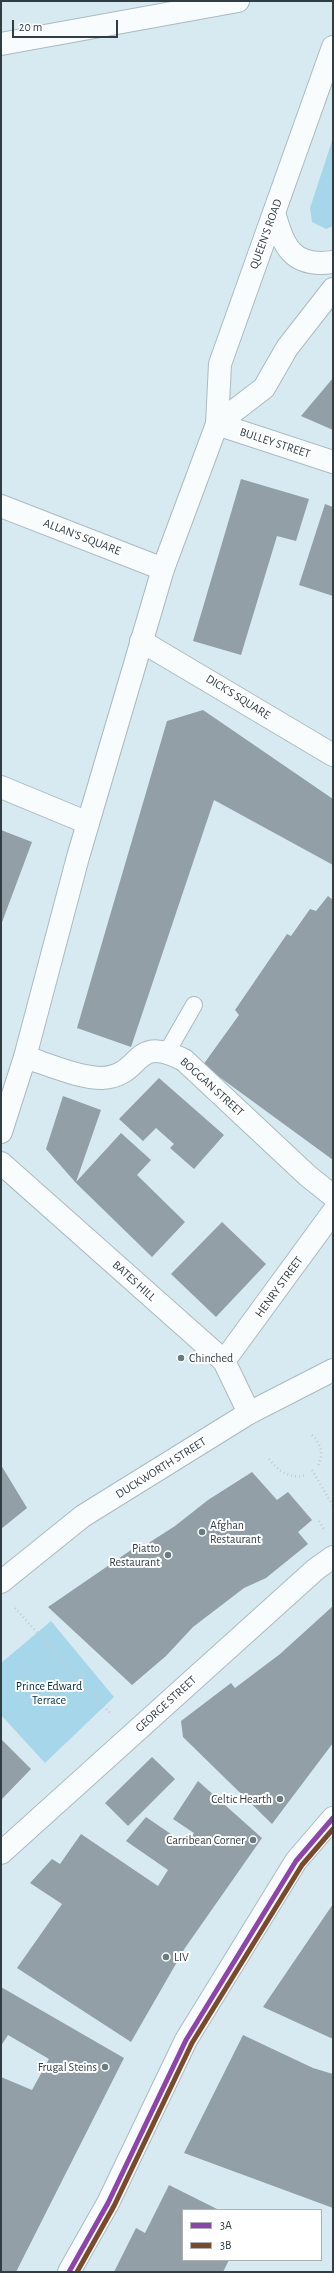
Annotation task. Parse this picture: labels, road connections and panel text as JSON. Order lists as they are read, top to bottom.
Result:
{
  "streets": {
    "street": [
      "QUEEN'S ROAD",
      "BULLEY STREET",
      "ALLAN'S SQUARE",
      "DICK'S SQUARE",
      "BOGGAN STREET",
      "BATES HILL",
      "HENRY STREET",
      "DUCKWORTH STREET",
      "GEORGE STREET"
    ]
  },
  "crossings": [
    ["QUEEN'S ROAD", "BULLEY STREET"],
    ["BATES HILL", "HENRY STREET"],
    ["BATES HILL", "DUCKWORTH STREET"]
  ],
  "parks": ["Prince Edward Terrace"],
  "places": [
    "Chinched",
    "Afghan Restaurant",
    "Piatto Restaurant",
    "Celtic Hearth",
    "Carribean Corner",
    "LIV",
    "Frugal Steins"
  ],
  "lines": ["transit line 3A", "transit line 3B"],
  "legend": ["3A", "3B"],
  "scale_bar": "20 m"
}
